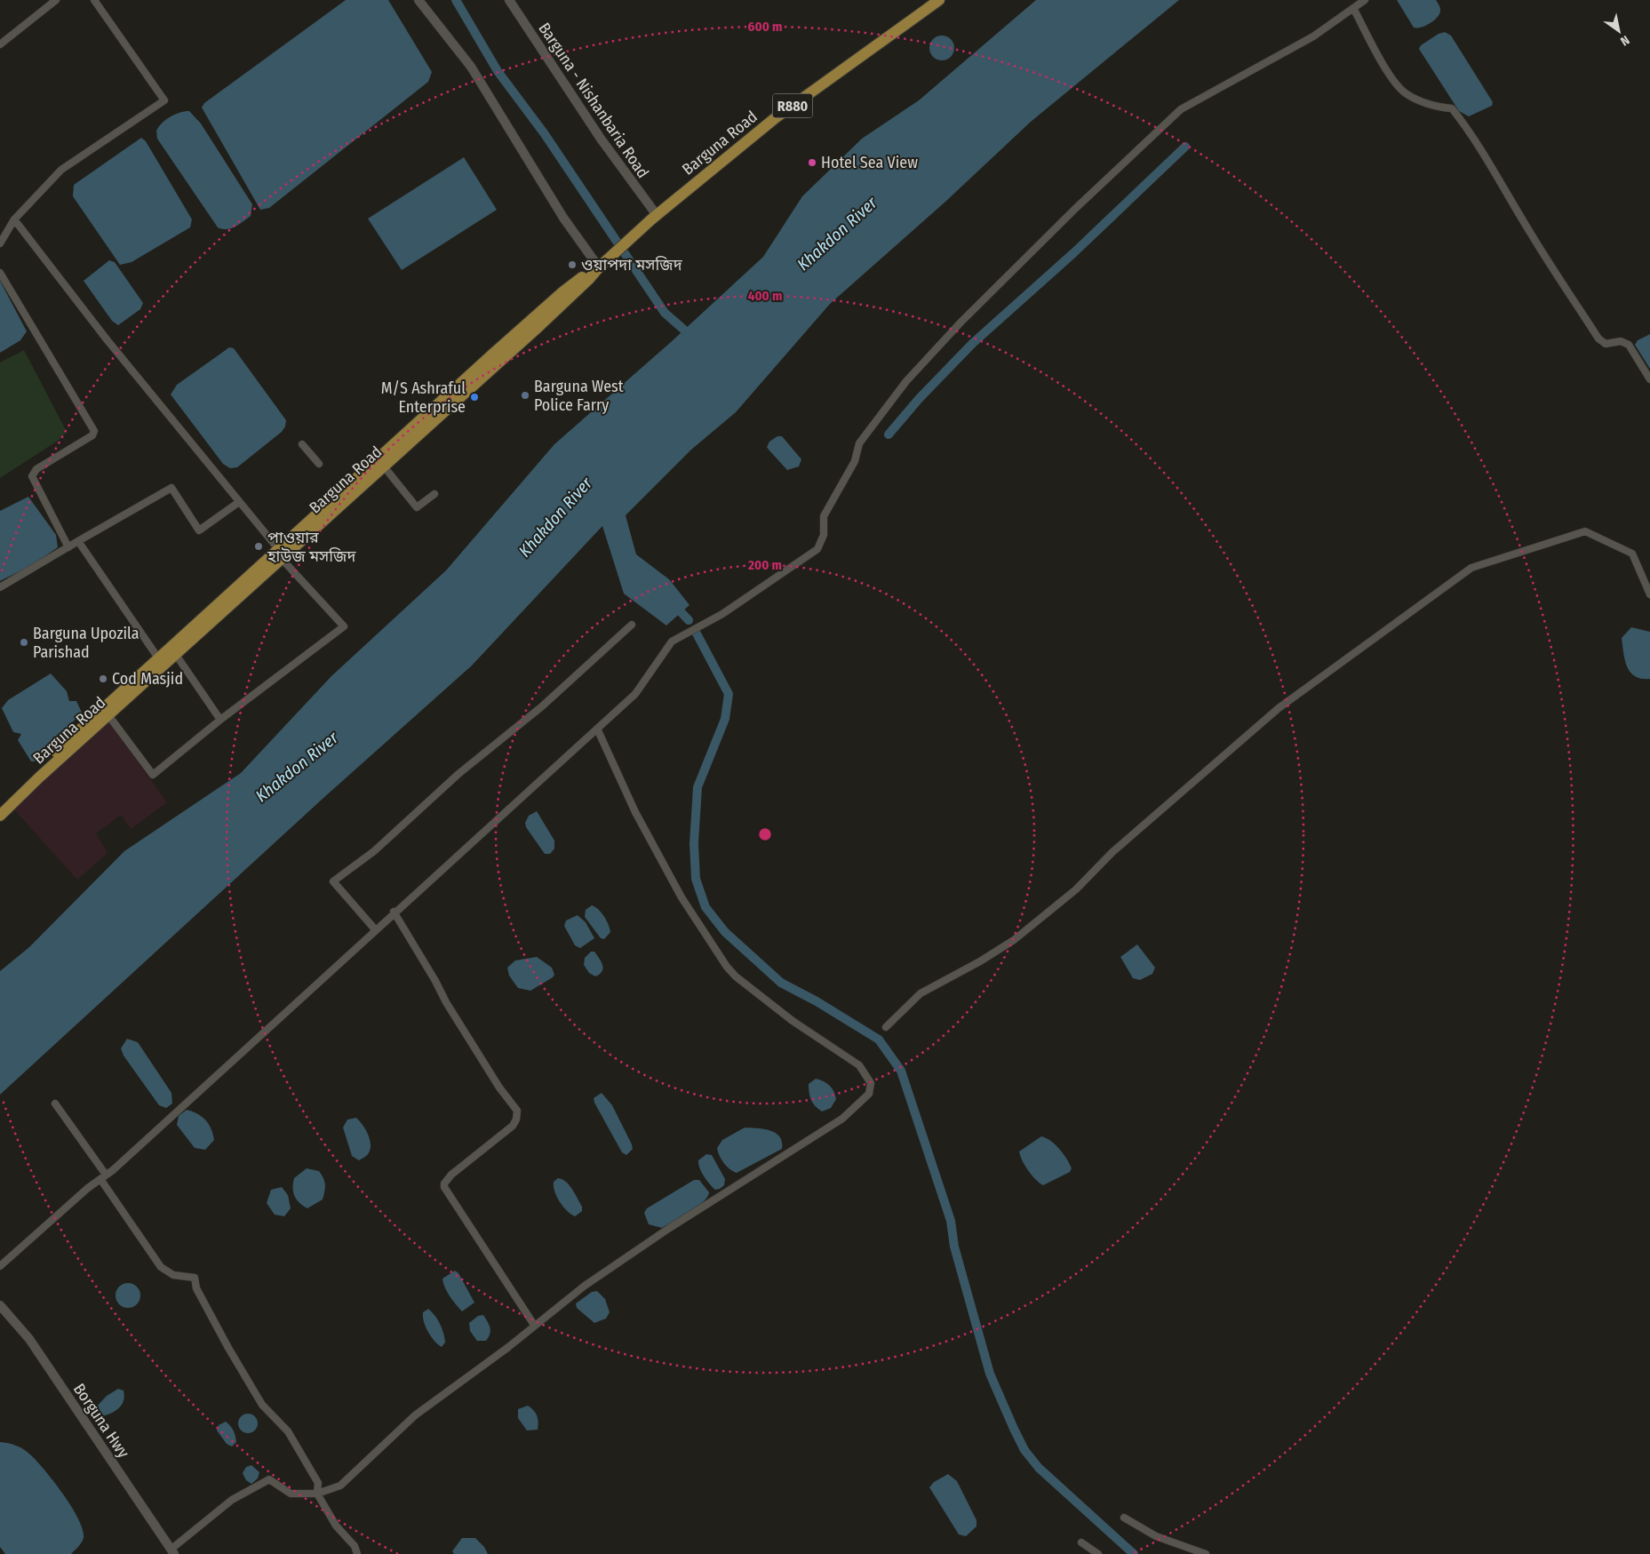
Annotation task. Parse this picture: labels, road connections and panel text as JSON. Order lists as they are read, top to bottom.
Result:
{
  "streets": {
    "main road": ["R880", "Barguna Road"],
    "street": ["Barguna - Nishanbaria Road", "Borguna Hwy"]
  },
  "crossings": [
    ["Barguna - Nishanbaria Road", "Barguna Road"]
  ],
  "water": ["Khakdon River"],
  "places": [
    "Hotel Sea View",
    "ওয়াপদা মসজিদ",
    "Barguna West Police Farry",
    "M/S Ashraful Enterprise",
    "পাওয়ার হাউজ মসজিদ",
    "Barguna Upozila Parishad",
    "Cod Masjid"
  ],
  "north": "bottom right",
  "rings": ["600 m", "400 m", "200 m"]
}
